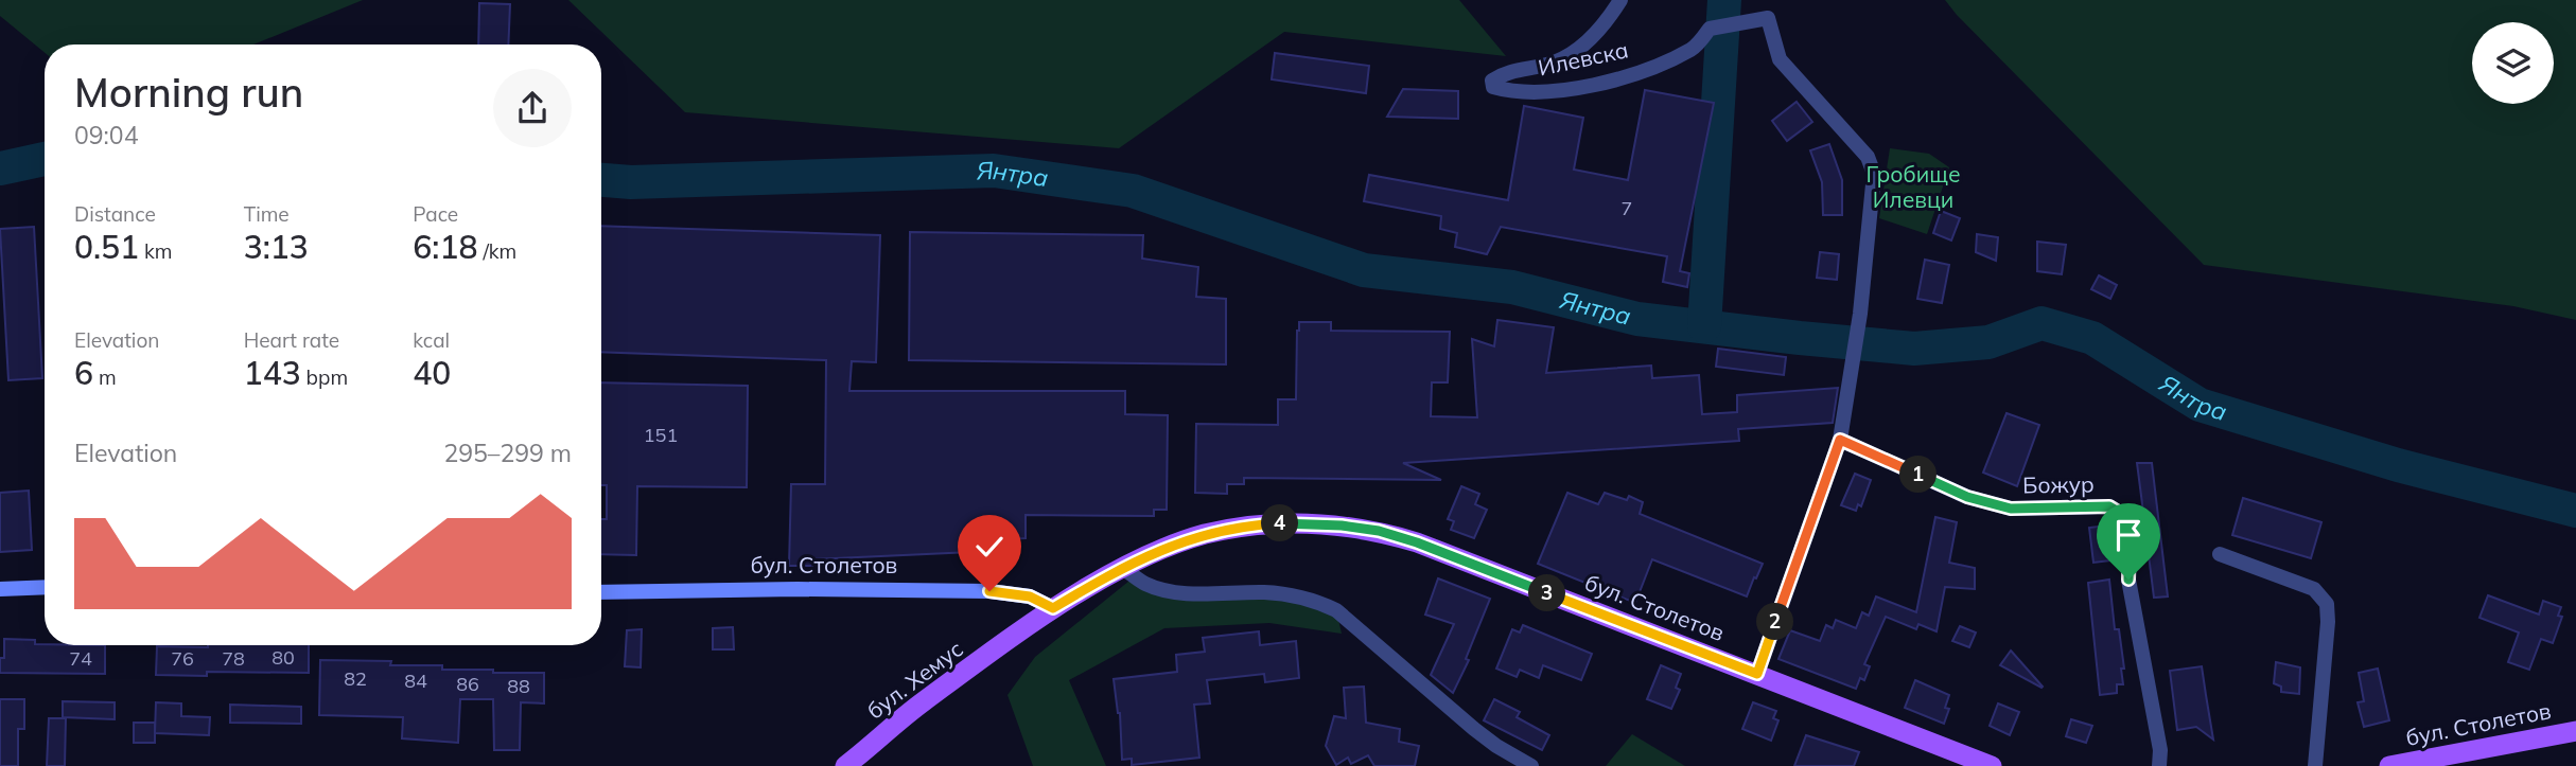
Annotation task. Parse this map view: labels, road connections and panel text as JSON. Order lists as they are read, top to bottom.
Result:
{
  "streets": {
    "main road": ["бул. Столетов", "бул. Хемус"],
    "street": ["Илевска", "Божур"]
  },
  "crossings": [
    ["Илевска", "Божур"],
    ["бул. Столетов", "бул. Хемус"]
  ],
  "water": ["Янтра"],
  "parks": ["Гробище Илевци"],
  "house_numbers": [
    "7",
    "151",
    "80",
    "74",
    "76",
    "78",
    "82",
    "84",
    "86",
    "88"
  ],
  "page": {
    "heading": ["Morning run", "09:04"],
    "stats": [
      ["Distance", "0.51 km"],
      ["Time", "3:13"],
      ["Pace", "6:18 /km"],
      ["Elevation", "6 m"],
      ["Heart rate", "143 bpm"],
      ["kcal", "40"]
    ],
    "chart": ["Elevation", "295–299 m"],
    "pins": [
      "1",
      "4",
      "3",
      "2"
    ]
  }
}
